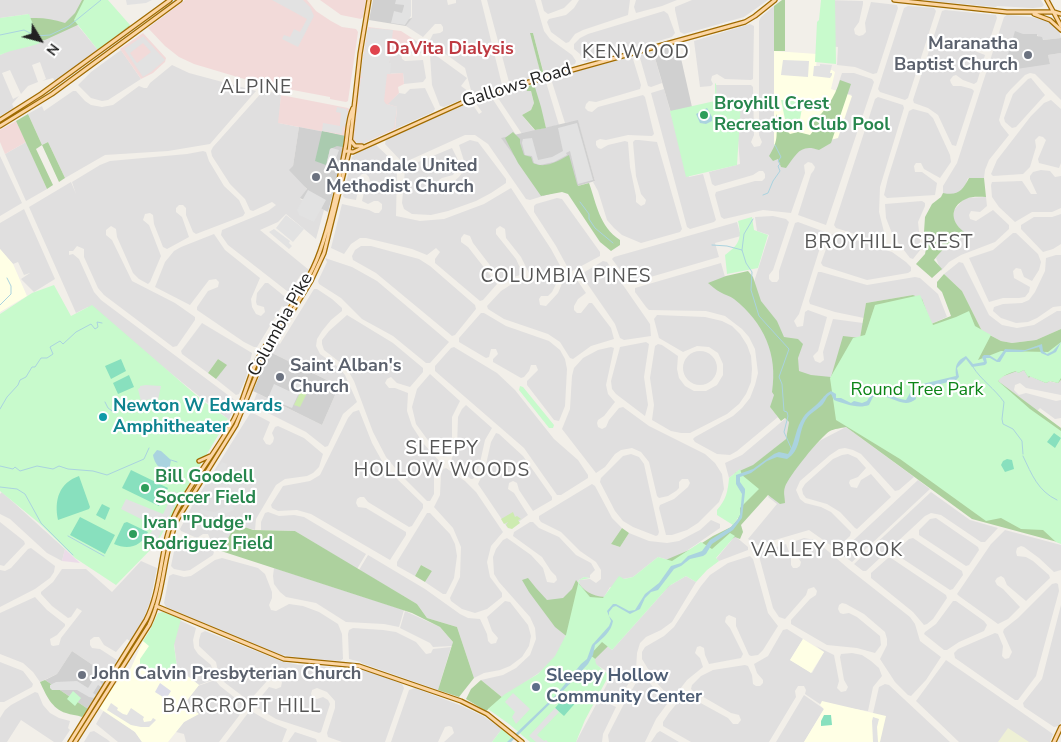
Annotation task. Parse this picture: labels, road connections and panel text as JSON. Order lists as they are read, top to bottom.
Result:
{
  "streets": {
    "main road": ["Gallows Road", "Columbia Pike"]
  },
  "crossings": [
    ["Gallows Road", "Columbia Pike"]
  ],
  "districts": [
    "KENWOOD",
    "ALPINE",
    "BROYHILL CREST",
    "COLUMBIA PINES",
    "SLEEPY HOLLOW WOODS",
    "VALLEY BROOK",
    "BARCROFT HILL"
  ],
  "parks": ["Round Tree Park"],
  "places": [
    "DaVita Dialysis",
    "Maranatha Baptist Church",
    "Broyhill Crest Recreation Club Pool",
    "Annandale United Methodist Church",
    "Saint Alban's Church",
    "Newton W Edwards Amphitheater",
    "Bill Goodell Soccer Field",
    "Ivan \"Pudge\" Rodriguez Field",
    "John Calvin Presbyterian Church",
    "Sleepy Hollow Community Center"
  ],
  "north": "bottom right"
}
